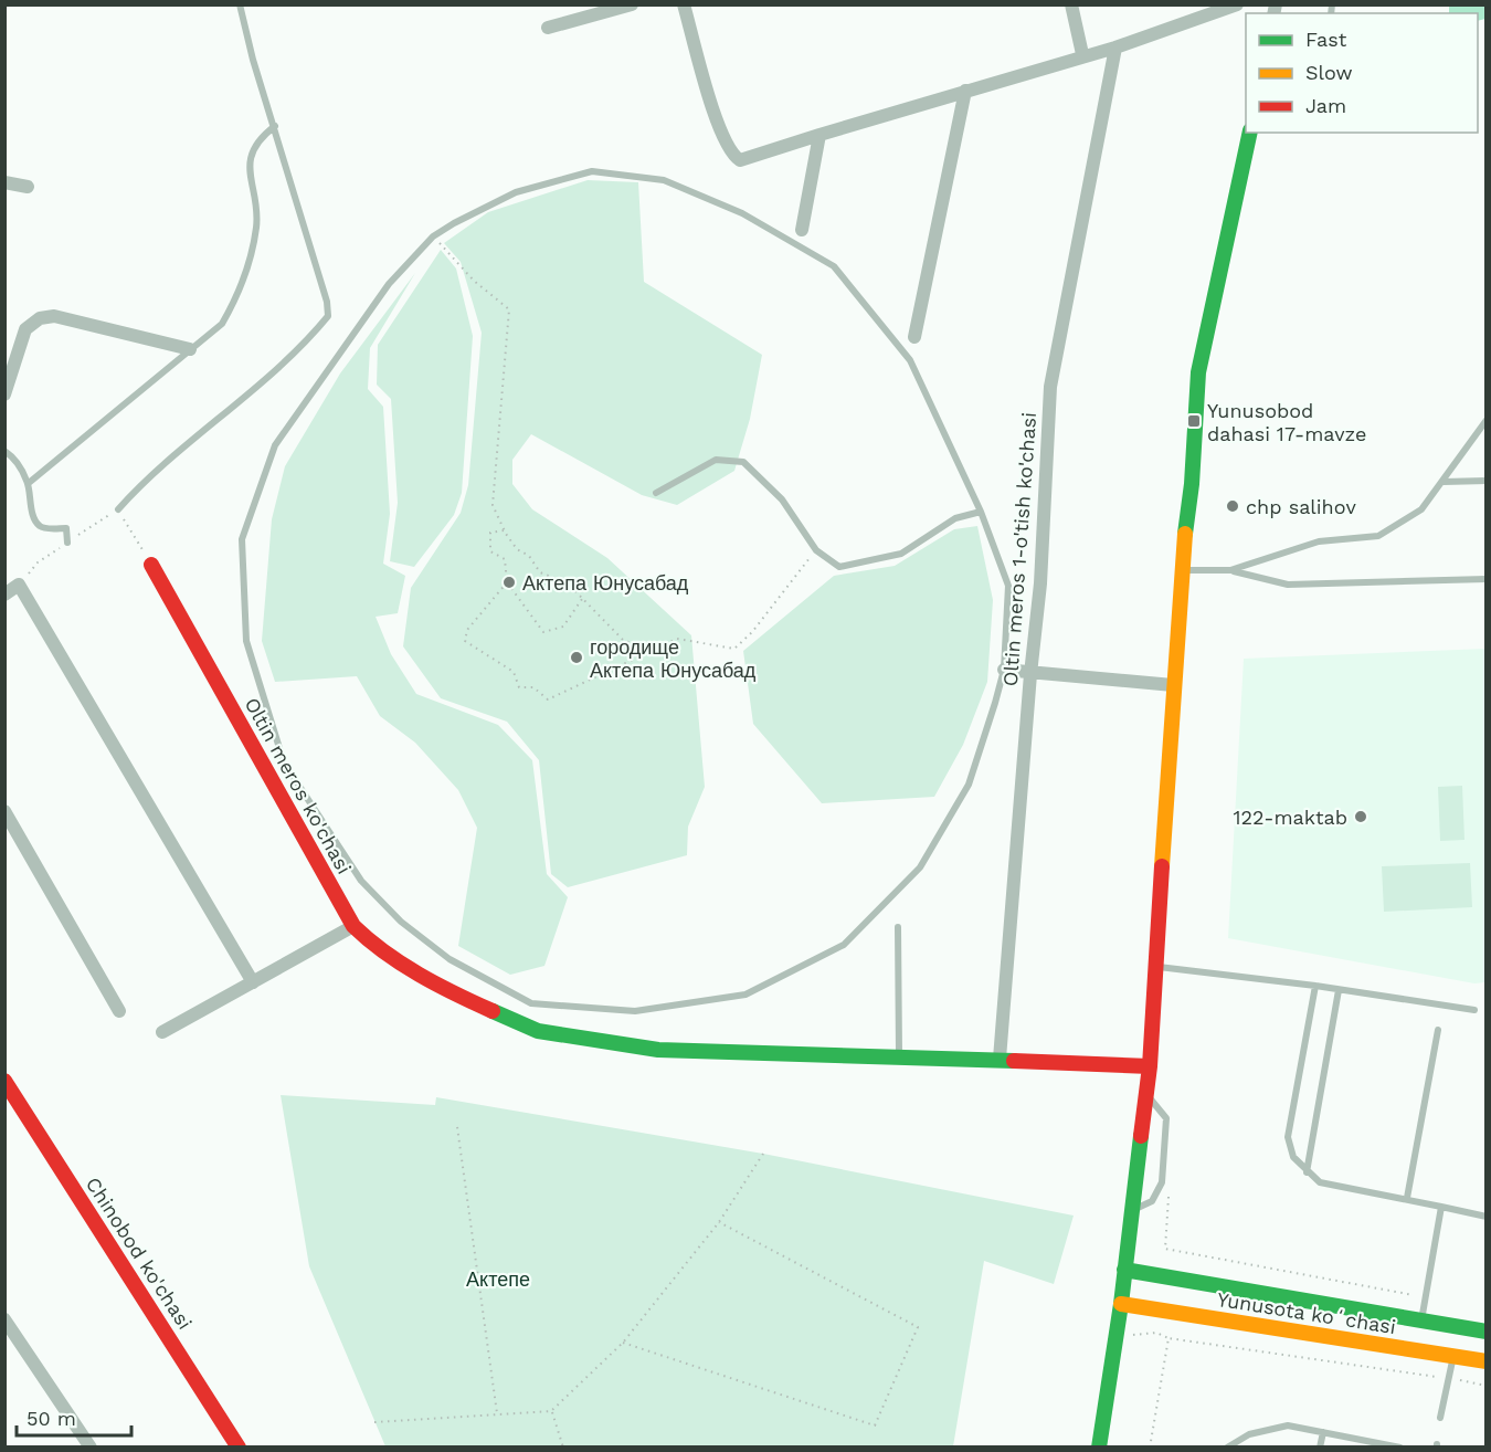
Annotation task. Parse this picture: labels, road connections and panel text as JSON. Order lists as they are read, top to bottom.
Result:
{
  "streets": {
    "street": [
      "Oltin meros 1-o'tish ko'chasi",
      "Oltin meros ko'chasi",
      "Chinobod ko'chasi",
      "Yunusota koʻchasi"
    ]
  },
  "crossings": [
    ["Oltin meros 1-o'tish ko'chasi", "Oltin meros ko'chasi"]
  ],
  "parks": ["Актепе"],
  "places": {
    "transit": ["Yunusobod dahasi 17-mavze"],
    "other": [
      "chp salihov",
      "Актепа Юнусабад",
      "городище Актепа Юнусабад",
      "122-maktab"
    ]
  },
  "legend": ["Fast", "Slow", "Jam"],
  "scale_bar": "50 m"
}
